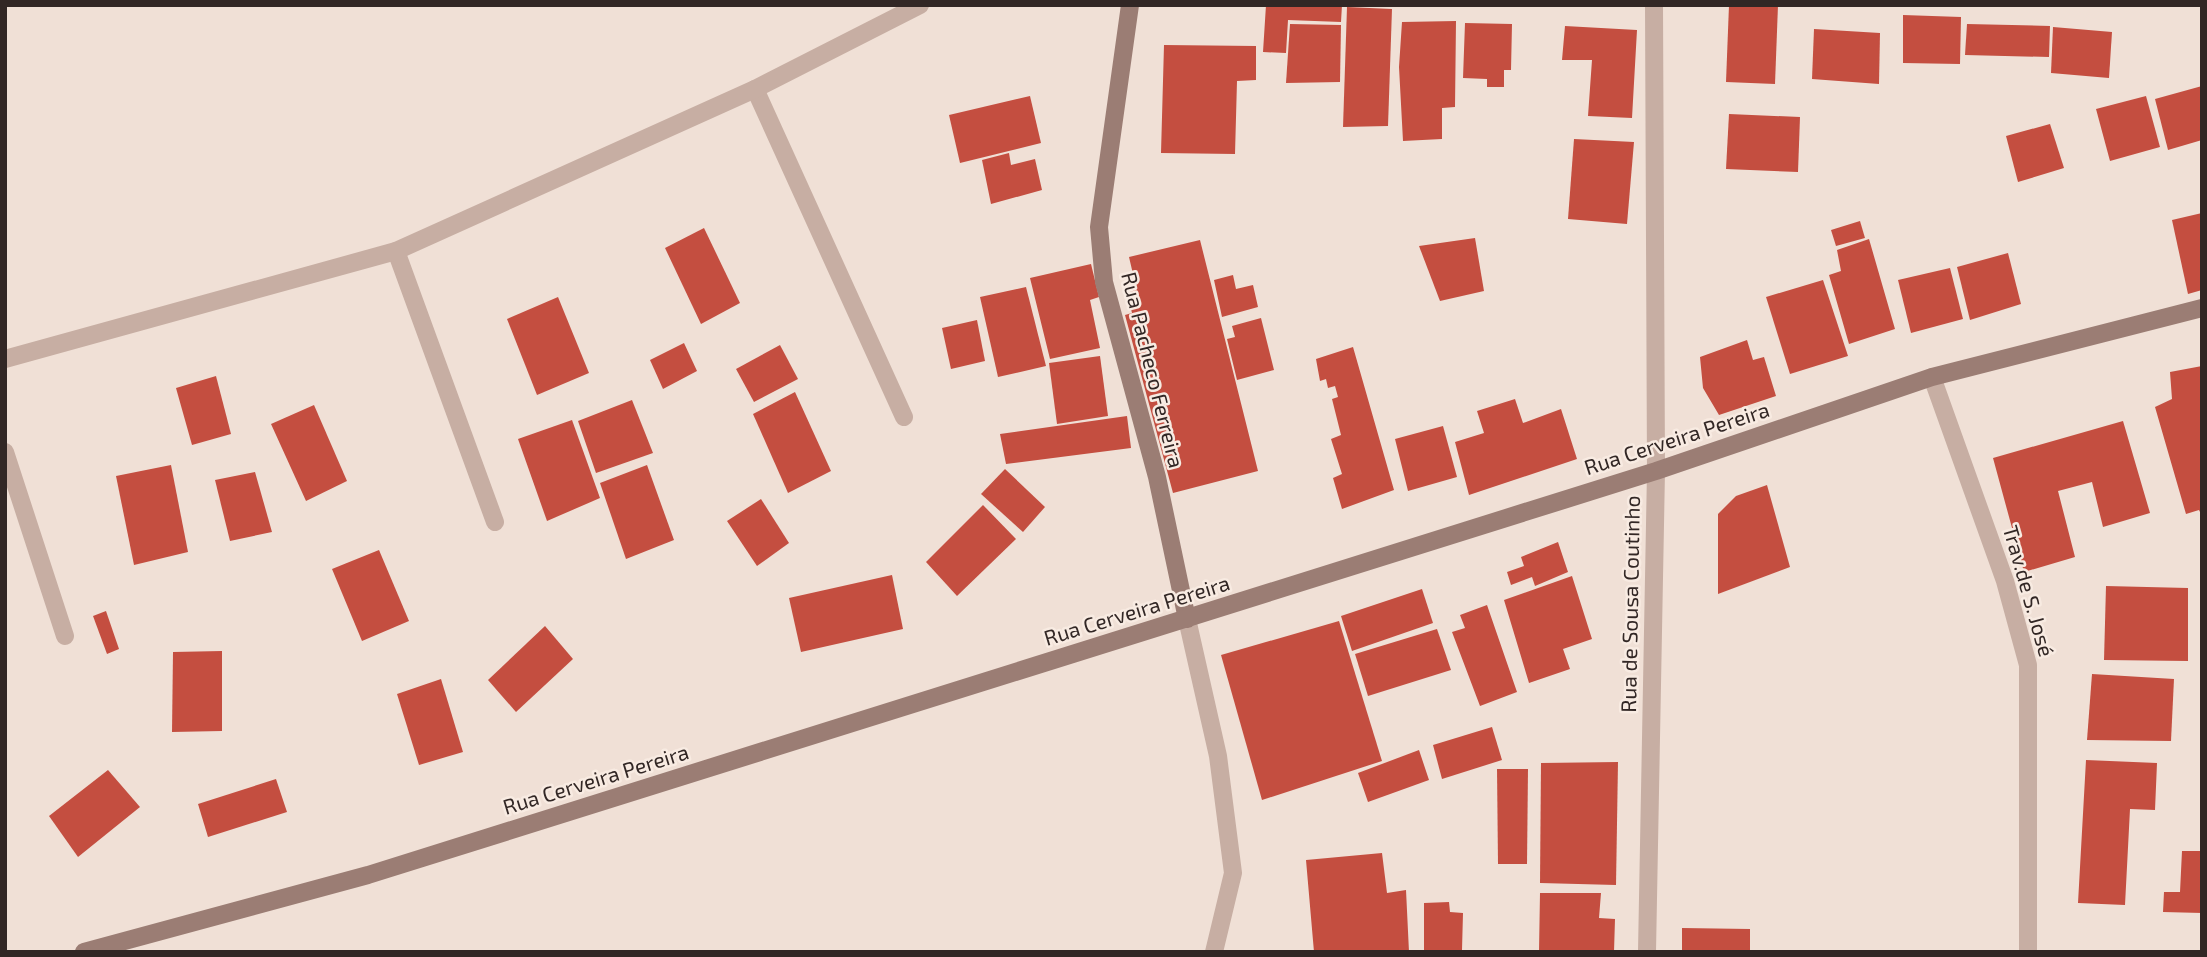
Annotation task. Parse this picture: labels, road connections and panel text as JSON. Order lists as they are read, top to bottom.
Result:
{
  "streets": {
    "main road": ["Rua Pacheco Ferreira", "Rua Cerveira Pereira"],
    "street": ["Trav.de S. José", "Rua de Sousa Coutinho"]
  },
  "crossings": [
    ["Rua Pacheco Ferreira", "Rua Cerveira Pereira"],
    ["Rua Cerveira Pereira", "Trav.de S. José"],
    ["Rua Cerveira Pereira", "Rua de Sousa Coutinho"]
  ]
}
